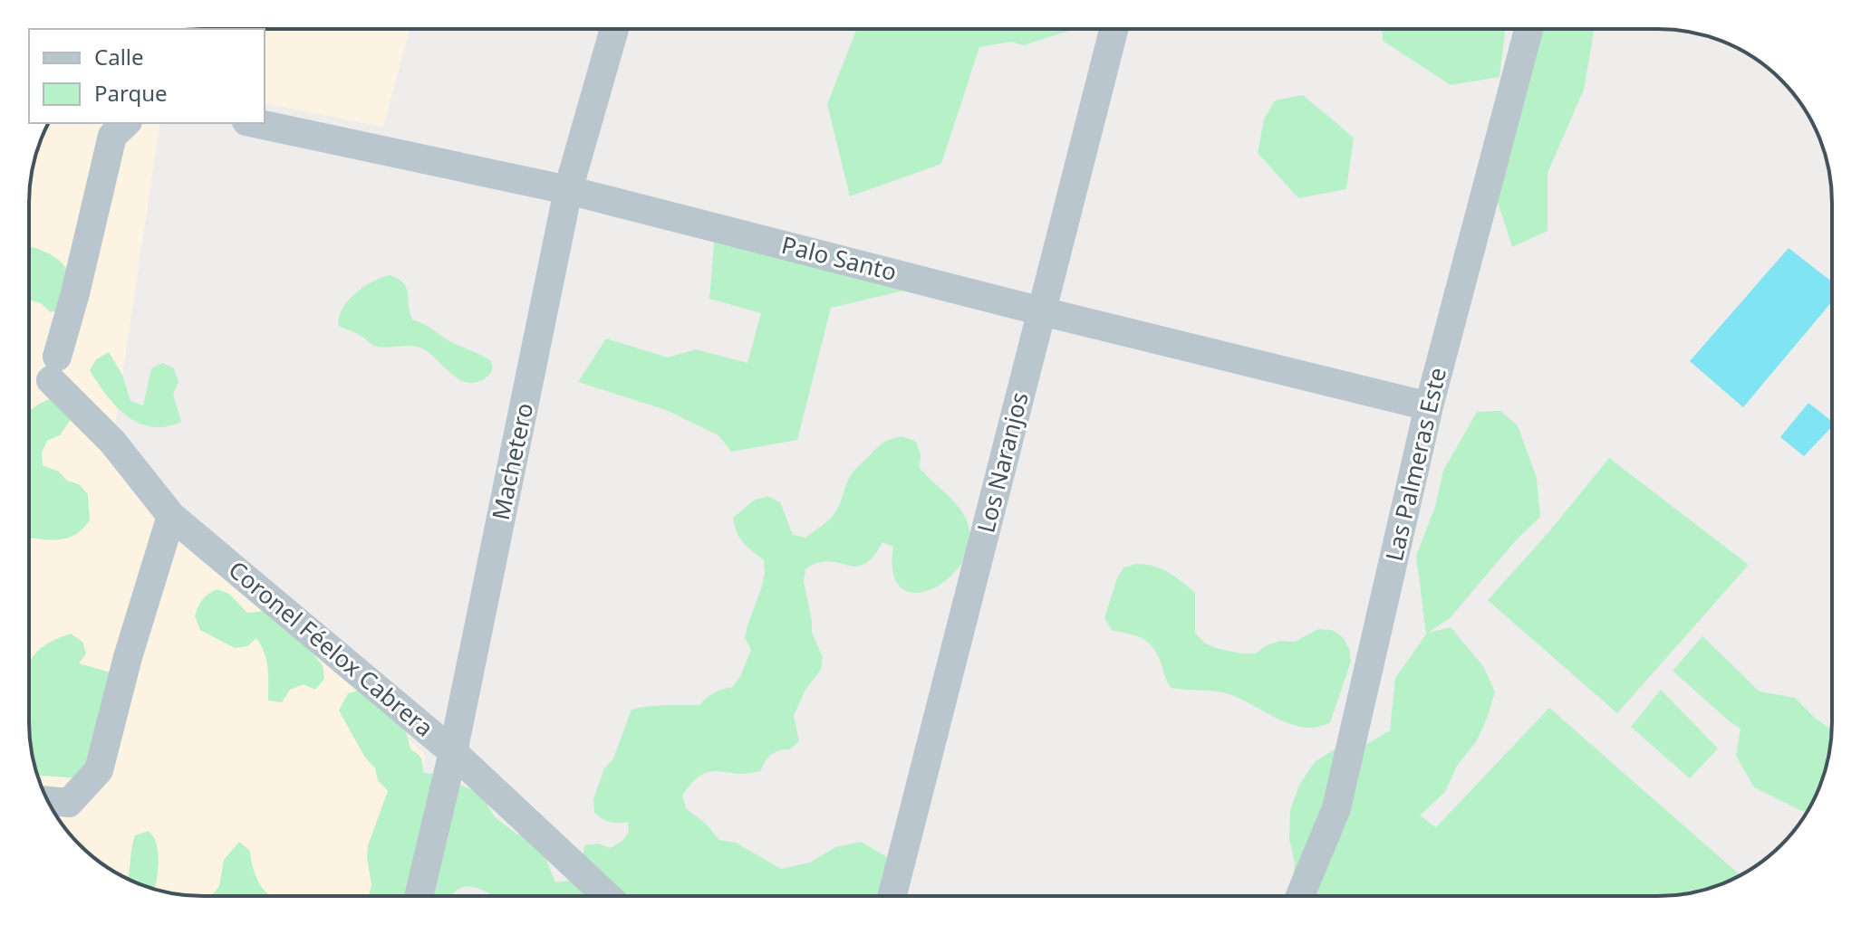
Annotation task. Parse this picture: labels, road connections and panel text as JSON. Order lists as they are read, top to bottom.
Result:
{
  "streets": {
    "street": [
      "Palo Santo",
      "Machetero",
      "Los Naranjos",
      "Las Palmeras Este",
      "Coronel Féelox Cabrera"
    ]
  },
  "crossings": [
    ["Palo Santo", "Machetero"],
    ["Palo Santo", "Los Naranjos"],
    ["Palo Santo", "Las Palmeras Este"],
    ["Machetero", "Coronel Féelox Cabrera"]
  ],
  "legend": ["Calle", "Parque"]
}
